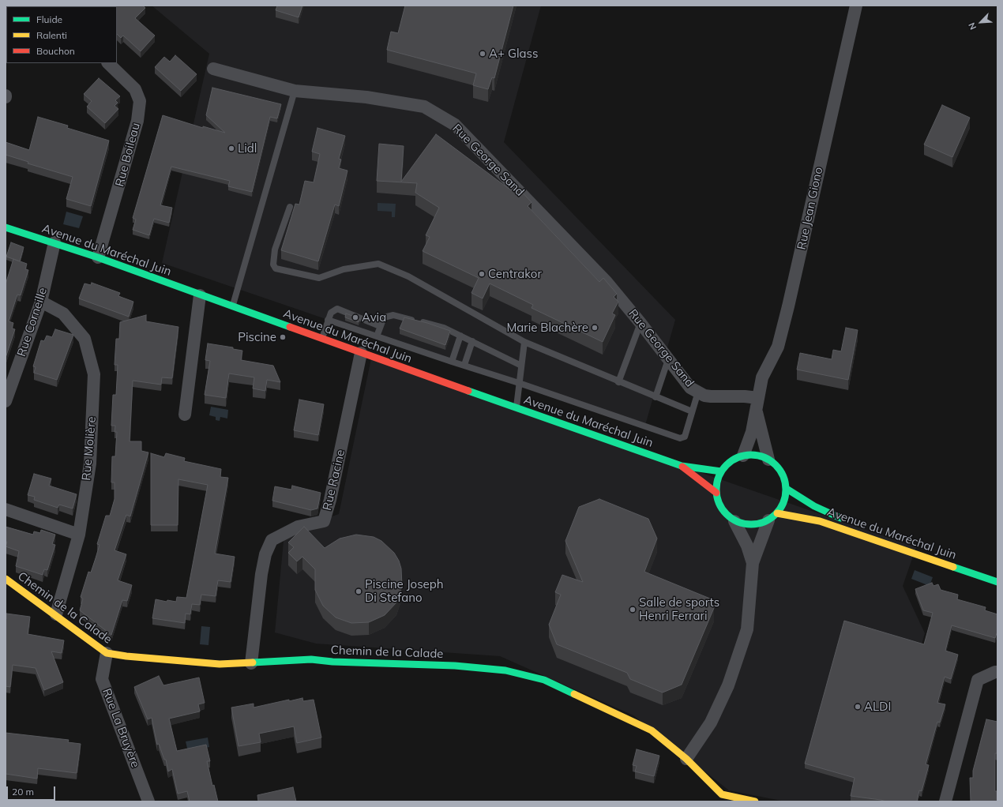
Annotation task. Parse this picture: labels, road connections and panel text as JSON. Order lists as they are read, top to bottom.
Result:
{
  "streets": {
    "main road": ["Avenue du Maréchal Juin", "Chemin de la Calade"],
    "street": [
      "Rue Boileau",
      "Rue George Sand",
      "Rue Jean Giono",
      "Rue Corneille",
      "Rue Molière",
      "Rue Racine",
      "Rue La Bruyère"
    ]
  },
  "crossings": [
    ["Rue Boileau", "Avenue du Maréchal Juin"],
    ["Rue George Sand", "Rue Jean Giono"],
    ["Rue Jean Giono", "Avenue du Maréchal Juin"],
    ["Avenue du Maréchal Juin", "Rue Corneille"],
    ["Avenue du Maréchal Juin", "Rue Racine"],
    ["Rue Corneille", "Rue Molière"],
    ["Rue Molière", "Chemin de la Calade"],
    ["Rue Racine", "Chemin de la Calade"],
    ["Chemin de la Calade", "Rue La Bruyère"]
  ],
  "places": [
    "A+ Glass",
    "Lidl",
    "Centrakor",
    "Avia",
    "Marie Blachère",
    "Piscine",
    "Piscine Joseph Di Stefano",
    "Salle de sports Henri Ferrari",
    "ALDI"
  ],
  "legend": ["Fluide", "Ralenti", "Bouchon"],
  "scale_bar": "20 m",
  "north": "bottom left"
}
